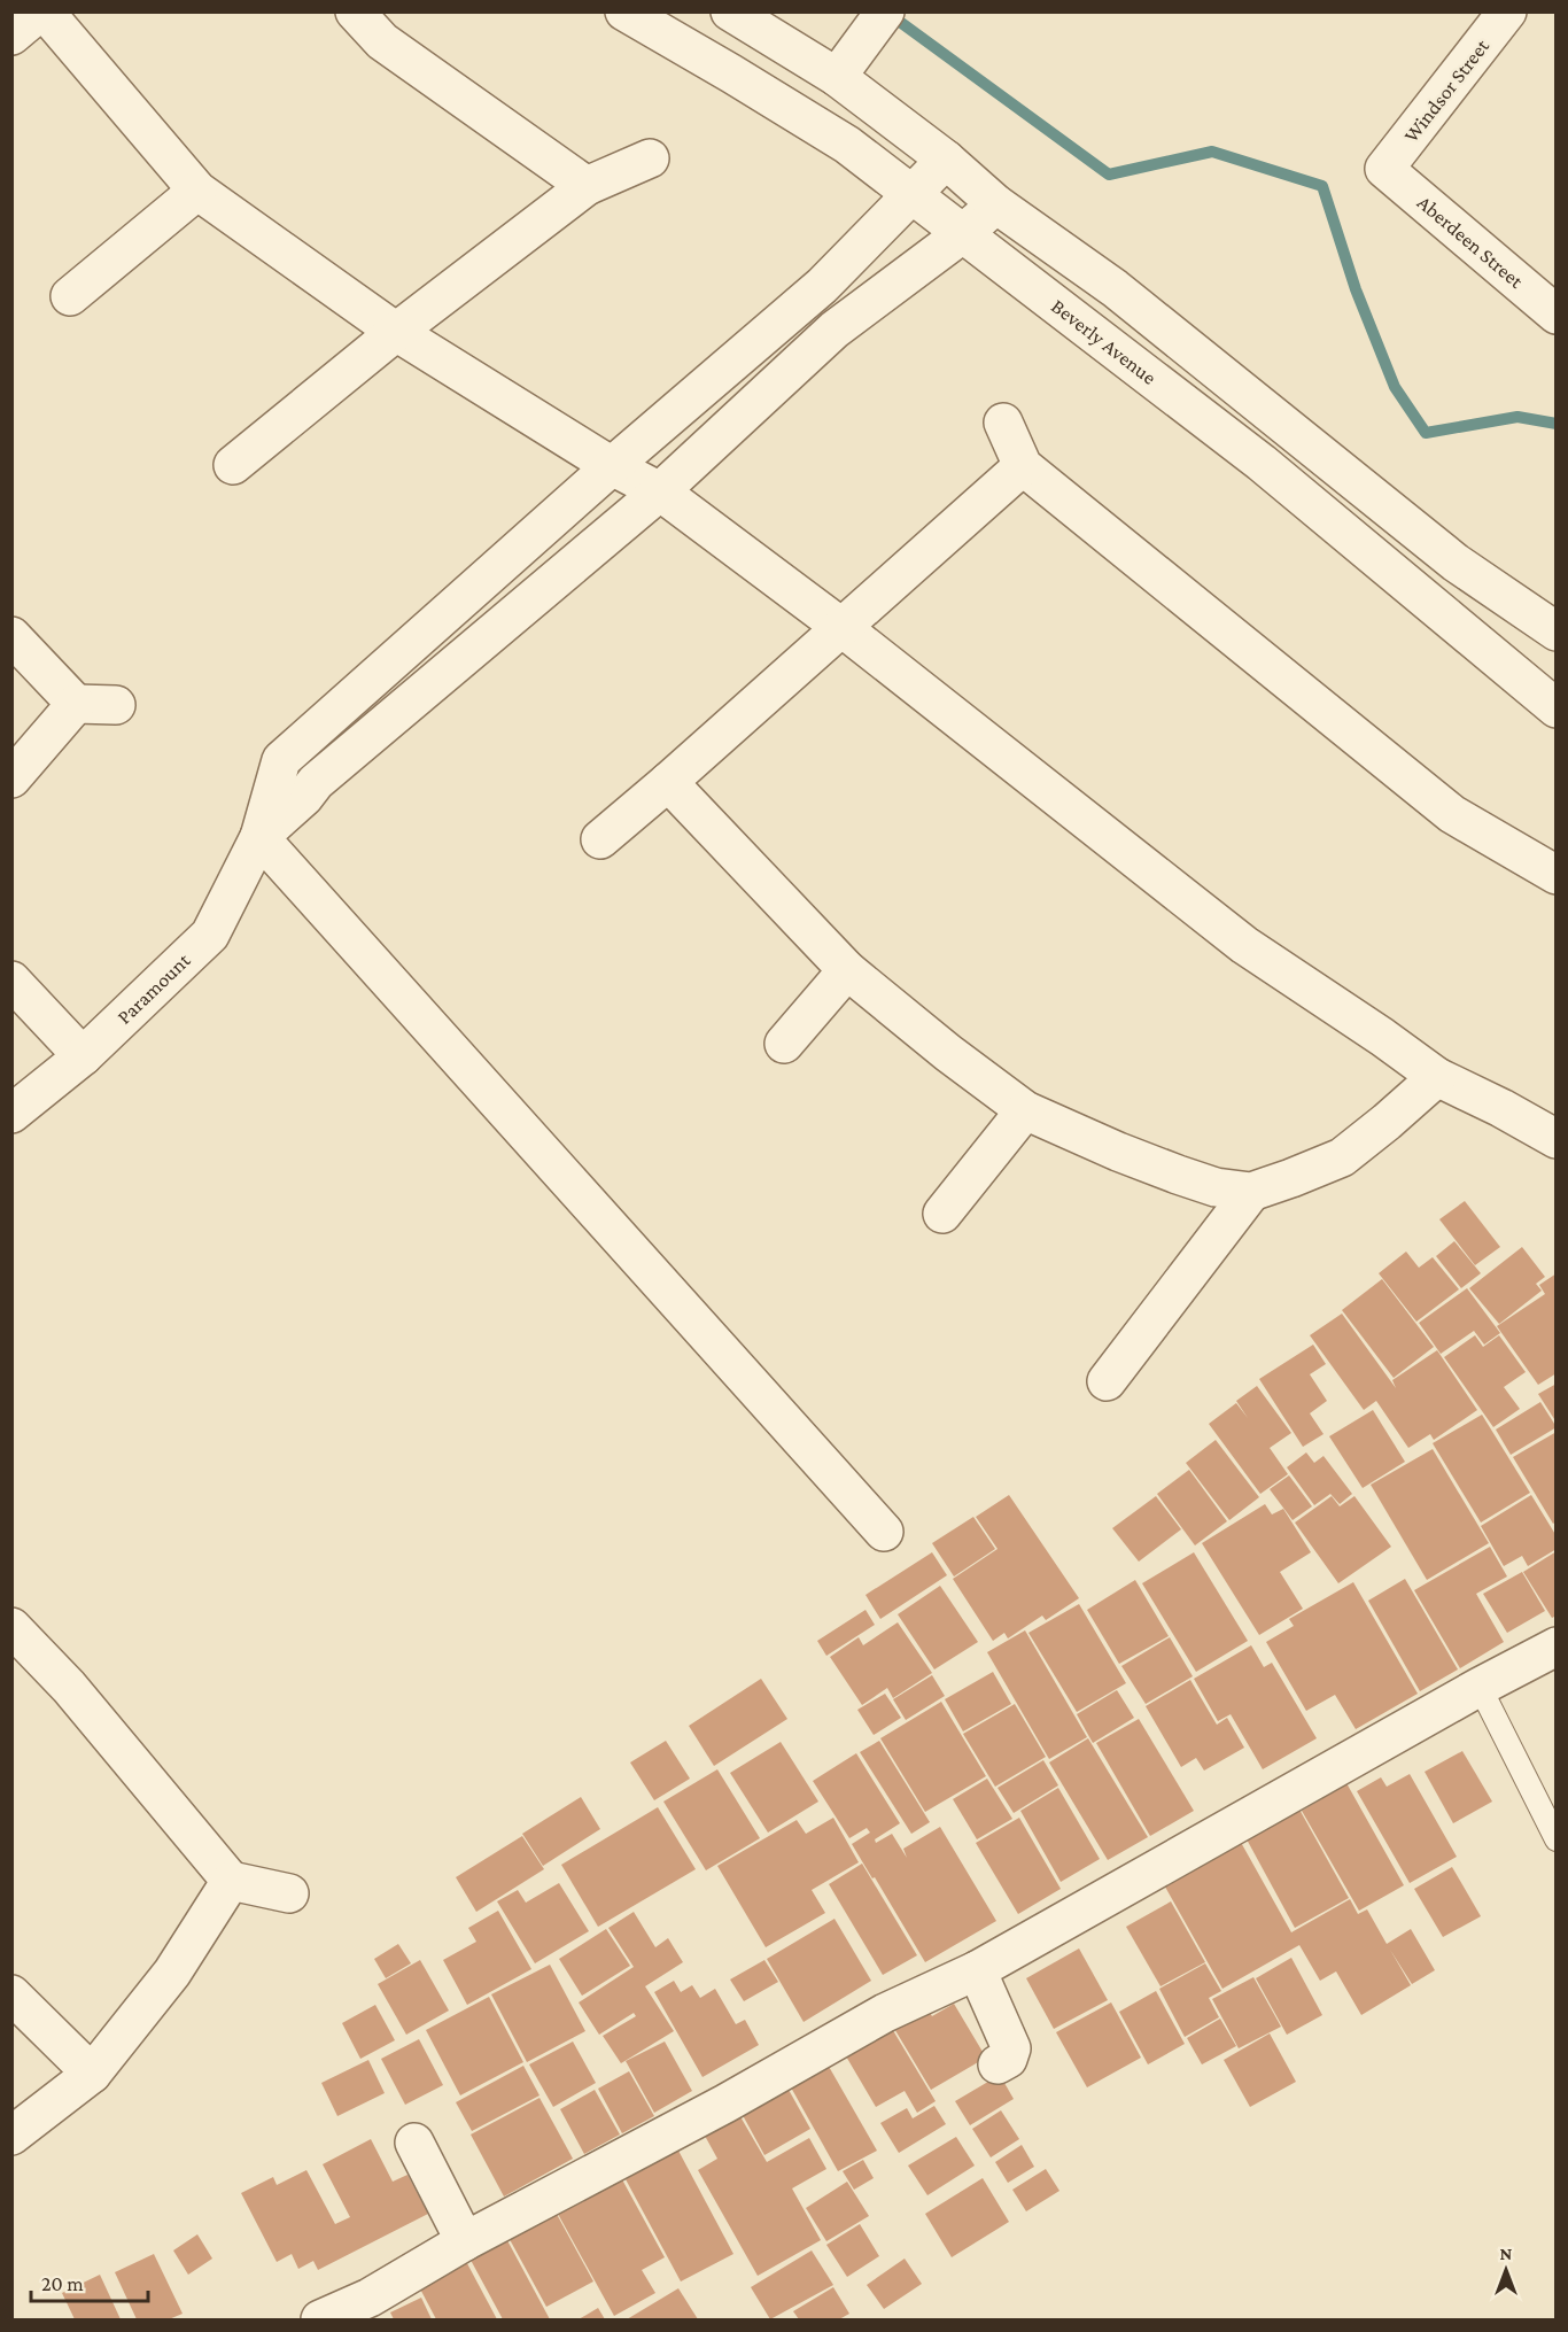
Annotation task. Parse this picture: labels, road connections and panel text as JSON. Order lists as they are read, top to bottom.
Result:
{
  "streets": {
    "street": [
      "Windsor Street",
      "Aberdeen Street",
      "Beverly Avenue",
      "Paramount"
    ]
  },
  "crossings": [
    ["Windsor Street", "Aberdeen Street"]
  ],
  "scale_bar": "20 m",
  "north": "top"
}
